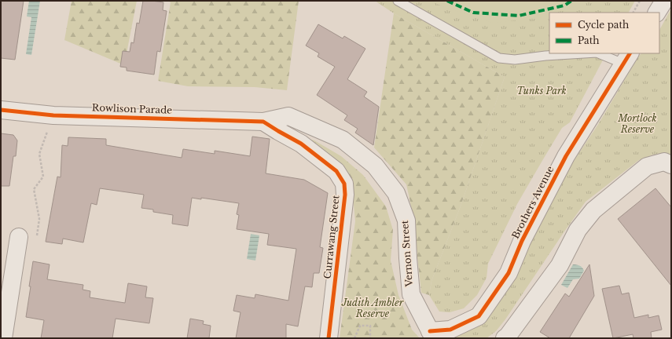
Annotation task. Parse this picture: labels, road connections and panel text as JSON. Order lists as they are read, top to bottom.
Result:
{
  "streets": {
    "street": [
      "Rowlison Parade",
      "Brothers Avenue",
      "Currawang Street",
      "Vernon Street"
    ]
  },
  "crossings": [
    ["Rowlison Parade", "Currawang Street"],
    ["Rowlison Parade", "Vernon Street"],
    ["Brothers Avenue", "Vernon Street"],
    ["Currawang Street", "Vernon Street"]
  ],
  "parks": ["Tunks Park", "Mortlock Reserve", "Judith Ambler Reserve"],
  "legend": ["Cycle path", "Path"]
}
